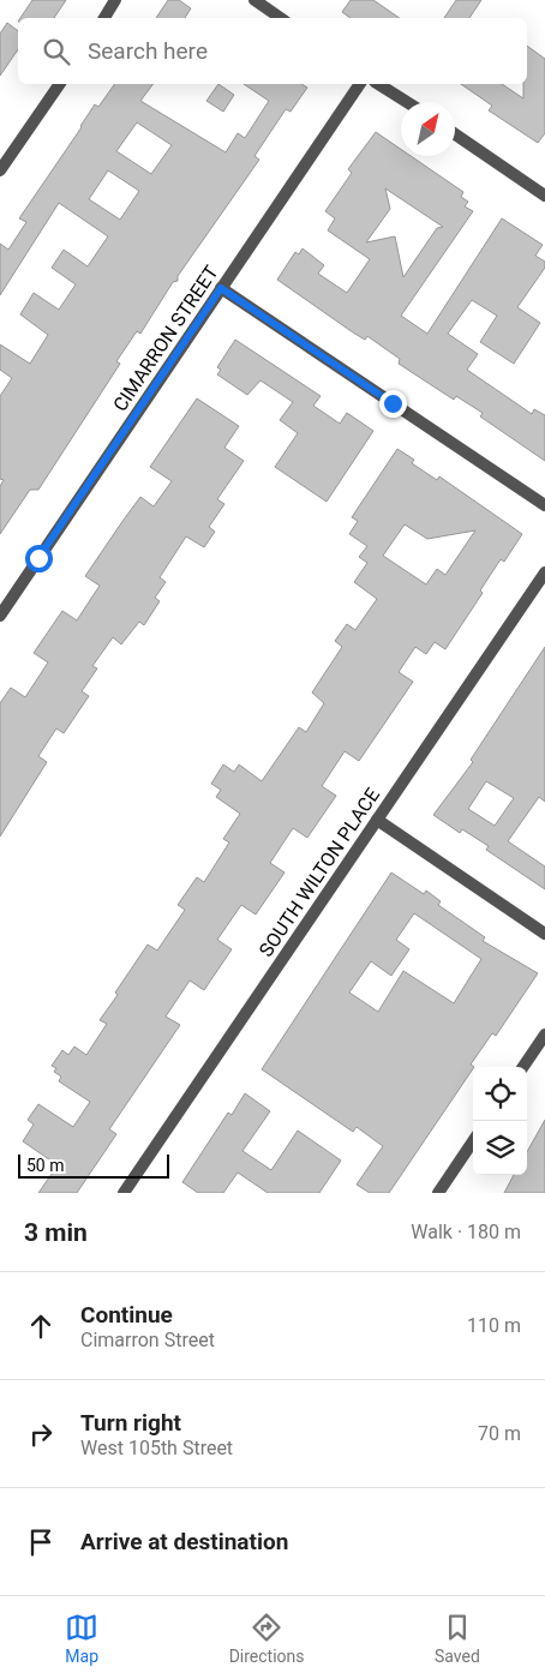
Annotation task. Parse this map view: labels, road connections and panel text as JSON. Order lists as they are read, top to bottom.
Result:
{
  "streets": {
    "street": ["CIMARRON STREET", "SOUTH WILTON PLACE"]
  },
  "scale_bar": "50 m",
  "north": "top right",
  "page": {
    "search": "Search here",
    "scale": "50 m",
    "heading": ["3 min", "Walk · 180 m"],
    "list": [
      ["Continue", "Cimarron Street", "110 m"],
      ["Turn right", "West 105th Street", "70 m"],
      "Arrive at destination"
    ],
    "nav": ["Map", "Directions", "Saved"]
  }
}
